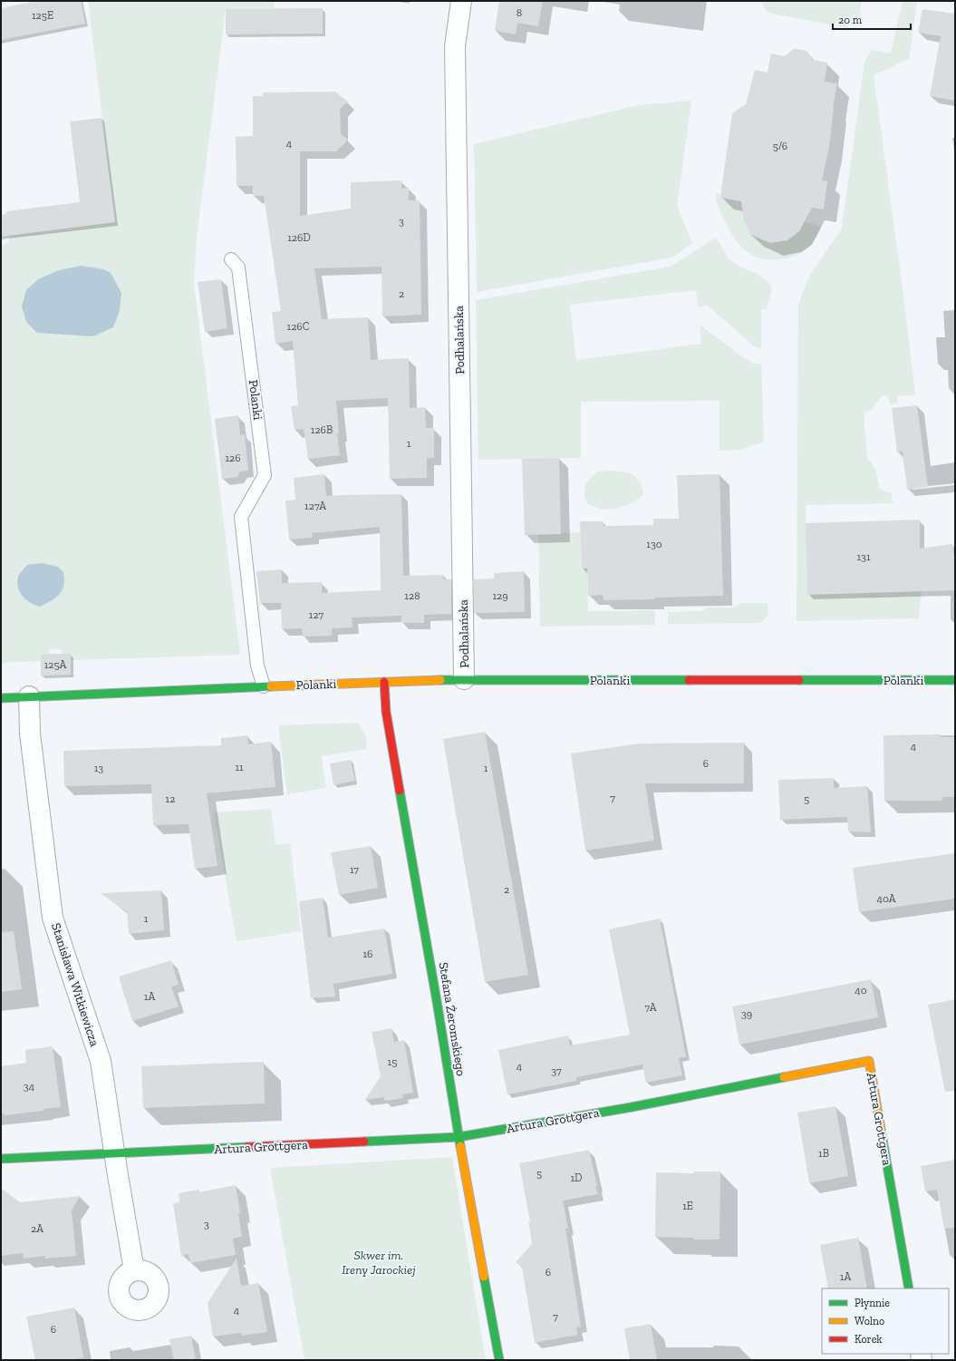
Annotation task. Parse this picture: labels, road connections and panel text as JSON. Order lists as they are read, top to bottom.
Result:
{
  "streets": {
    "street": [
      "Podhalańska",
      "Polanki",
      "Stanisława Witkiewicza",
      "Stefana Żeromskiego",
      "Artura Grottgera"
    ]
  },
  "crossings": [
    ["Podhalańska", "Polanki"],
    ["Polanki", "Stanisława Witkiewicza"],
    ["Polanki", "Stefana Żeromskiego"],
    ["Stanisława Witkiewicza", "Artura Grottgera"],
    ["Stefana Żeromskiego", "Artura Grottgera"]
  ],
  "parks": ["Skwer im. Ireny Jarockiej"],
  "house_numbers": [
    "8",
    "125E",
    "4",
    "5/6",
    "3",
    "126D",
    "2",
    "126C",
    "126B",
    "1",
    "126",
    "127A",
    "130",
    "131",
    "128",
    "129",
    "127",
    "125A",
    "4",
    "6",
    "11",
    "13",
    "1",
    "7",
    "12",
    "5",
    "17",
    "2",
    "40A",
    "1",
    "16",
    "40",
    "1A",
    "7A",
    "39",
    "15",
    "4",
    "37",
    "34",
    "1B",
    "5",
    "1D",
    "1E",
    "3",
    "2A",
    "6",
    "1A",
    "4",
    "7",
    "6"
  ],
  "legend": ["Płynnie", "Wolno", "Korek"],
  "scale_bar": "20 m"
}
